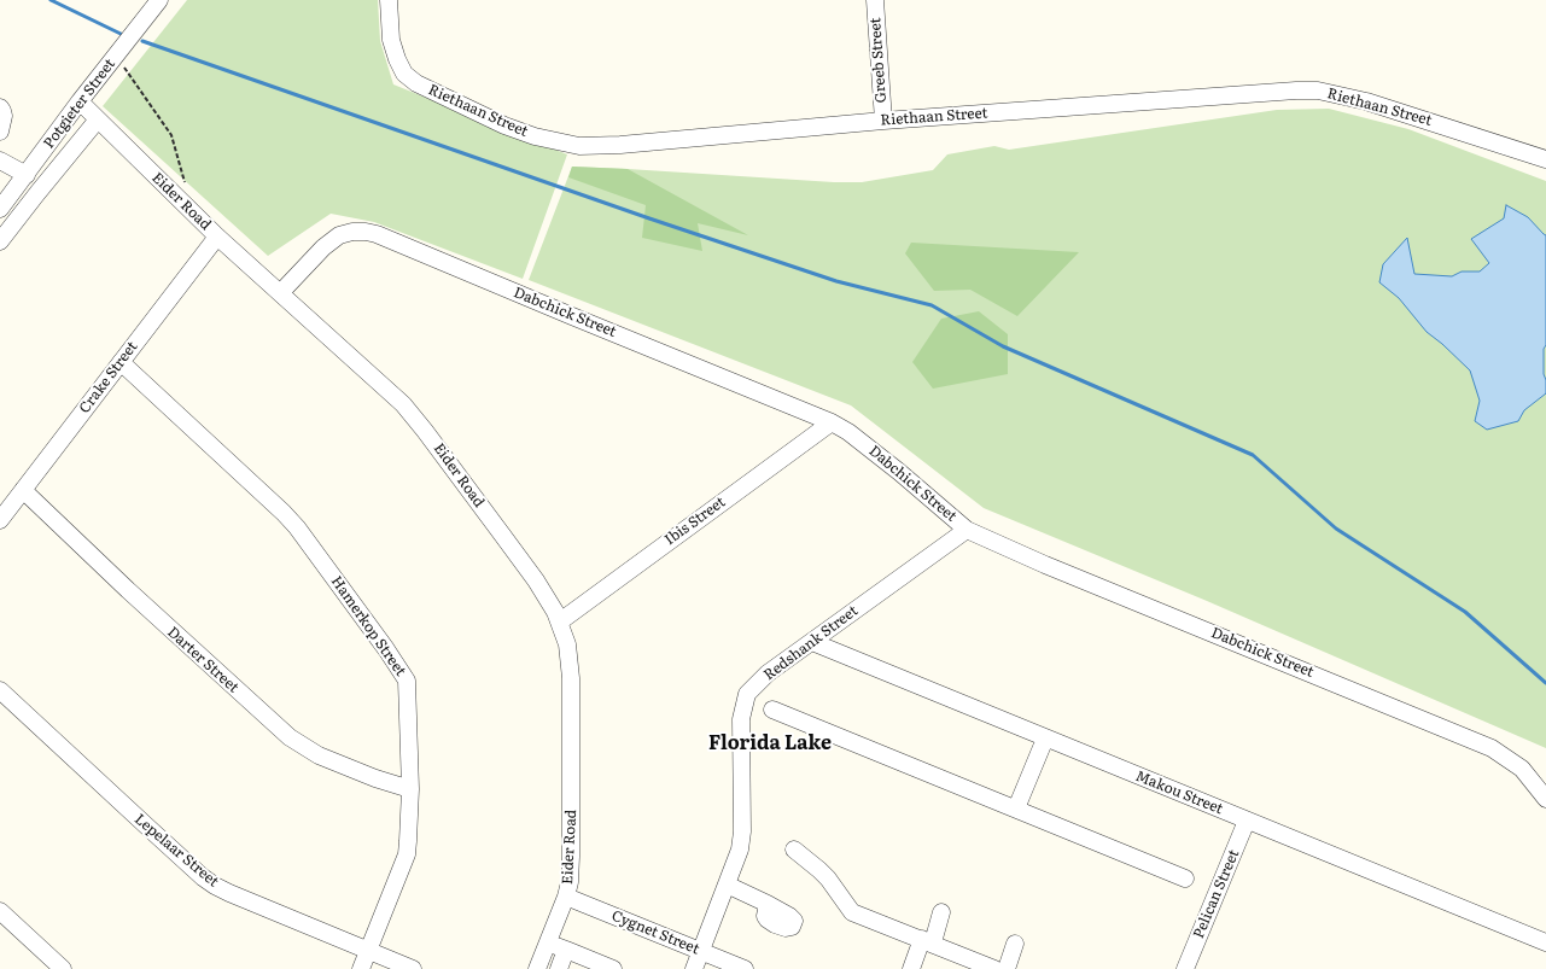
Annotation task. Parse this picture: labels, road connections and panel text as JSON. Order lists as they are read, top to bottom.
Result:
{
  "streets": {
    "street": [
      "Greeb Street",
      "Potgieter Street",
      "Riethaan Street",
      "Eider Road",
      "Dabchick Street",
      "Crake Street",
      "Ibis Street",
      "Hamerkop Street",
      "Redshank Street",
      "Darter Street",
      "Makou Street",
      "Lepelaar Street",
      "Pelican Street",
      "Cygnet Street"
    ]
  },
  "crossings": [
    ["Greeb Street", "Riethaan Street"],
    ["Potgieter Street", "Eider Road"],
    ["Eider Road", "Dabchick Street"],
    ["Eider Road", "Crake Street"],
    ["Eider Road", "Ibis Street"],
    ["Eider Road", "Cygnet Street"],
    ["Dabchick Street", "Ibis Street"],
    ["Dabchick Street", "Redshank Street"],
    ["Crake Street", "Hamerkop Street"],
    ["Crake Street", "Darter Street"],
    ["Hamerkop Street", "Darter Street"],
    ["Hamerkop Street", "Lepelaar Street"],
    ["Redshank Street", "Makou Street"],
    ["Redshank Street", "Cygnet Street"],
    ["Makou Street", "Pelican Street"]
  ],
  "districts": ["Florida Lake"]
}
